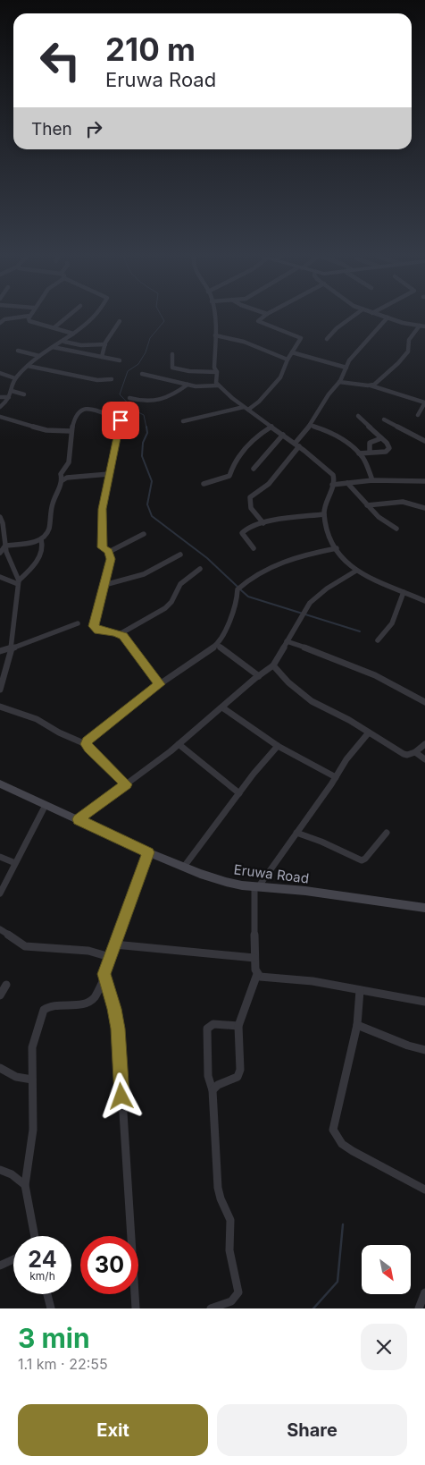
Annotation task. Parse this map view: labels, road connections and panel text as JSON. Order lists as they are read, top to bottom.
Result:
{
  "streets": {
    "main road": ["Eruwa Road"]
  },
  "north": "bottom right",
  "page": {
    "turn": ["210 m", "Eruwa Road"],
    "then": "Then",
    "speed": "24 km/h",
    "limit": "30",
    "heading": ["3 min", "1.1 km · 22:55"],
    "buttons": ["Exit", "Share"]
  }
}
